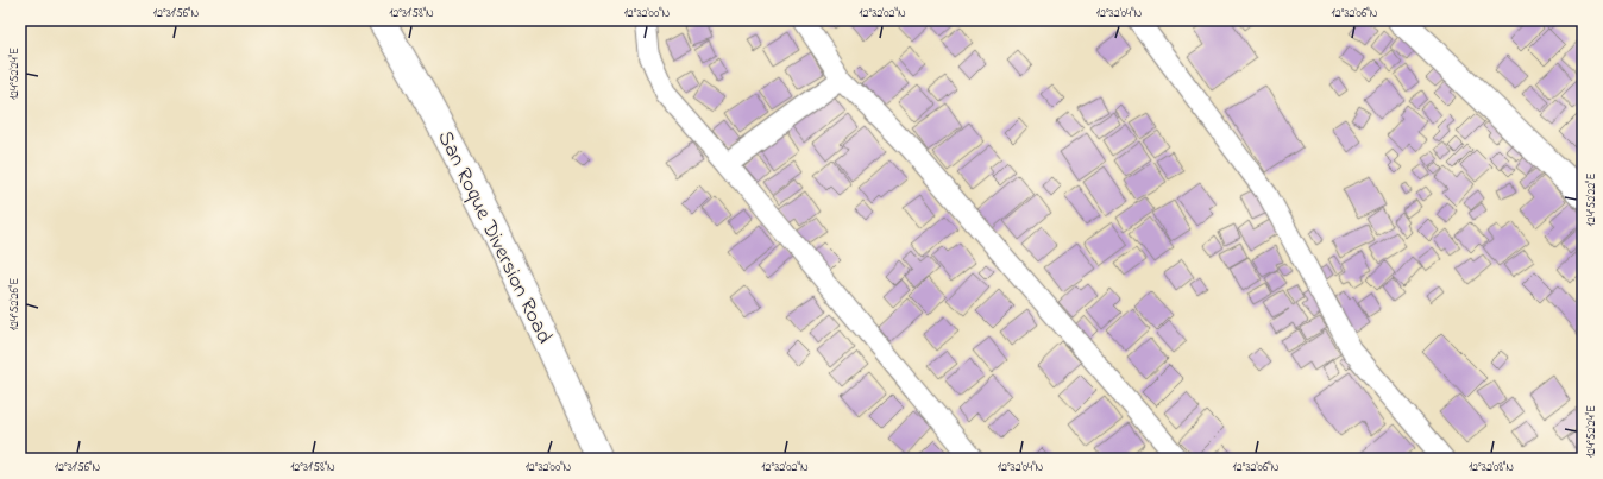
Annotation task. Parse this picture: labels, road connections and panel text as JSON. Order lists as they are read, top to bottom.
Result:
{
  "streets": {
    "main road": ["San Roque Diversion Road"]
  },
  "coordinates": [
    "12°31'56\"N",
    "12°31'58\"N",
    "12°32'00\"N",
    "12°32'02\"N",
    "12°32'04\"N",
    "12°32'06\"N",
    "124°52'24\"E",
    "124°52'22\"E",
    "124°52'26\"E",
    "12°32'08\"N"
  ]
}
